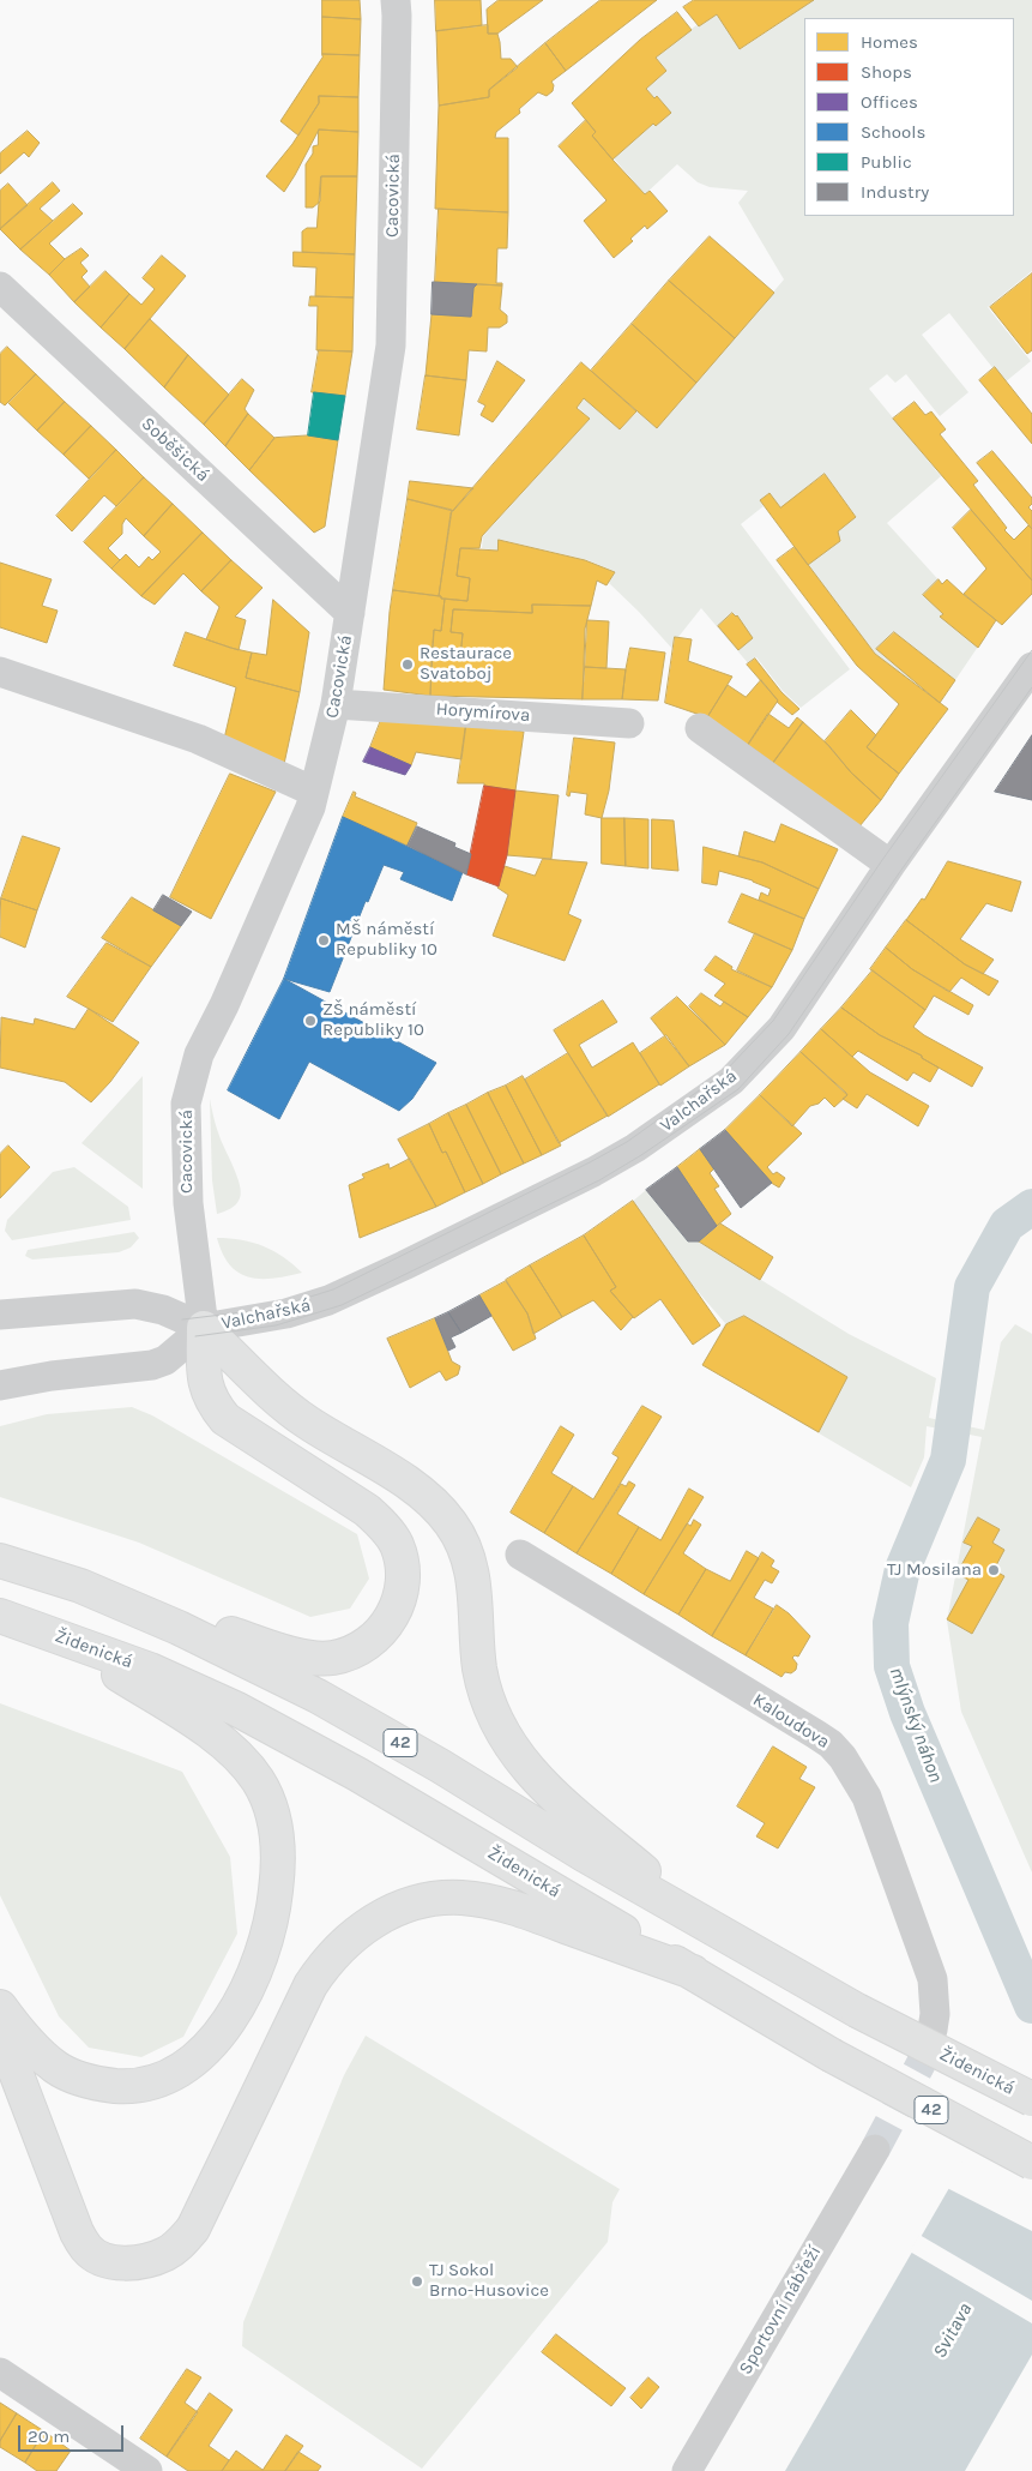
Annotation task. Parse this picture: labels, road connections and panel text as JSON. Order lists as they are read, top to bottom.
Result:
{
  "streets": {
    "highway": ["Židenická", "42"],
    "street": [
      "Cacovická",
      "Soběšická",
      "Horymírova",
      "Valchařská",
      "Kaloudova",
      "Sportovní nábřeží"
    ]
  },
  "crossings": [
    ["Cacovická", "Soběšická"],
    ["Cacovická", "Horymírova"],
    ["Cacovická", "Valchařská"]
  ],
  "water": ["mlýnský náhon", "Svitava"],
  "places": [
    "Restaurace Svatoboj",
    "MŠ náměstí Republiky 10",
    "ZŠ náměstí Republiky 10",
    "TJ Mosilana",
    "TJ Sokol Brno-Husovice"
  ],
  "legend": [
    "Homes",
    "Shops",
    "Offices",
    "Schools",
    "Public",
    "Industry"
  ],
  "scale_bar": "20 m"
}
